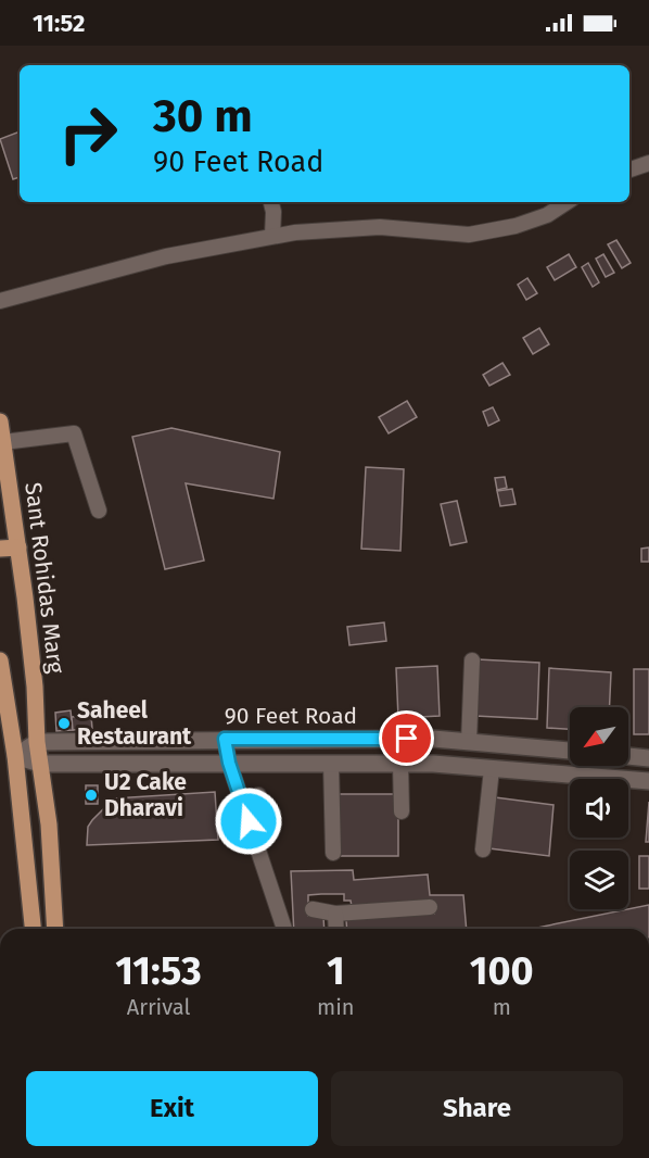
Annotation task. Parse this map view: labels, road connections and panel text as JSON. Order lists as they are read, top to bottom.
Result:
{
  "streets": {
    "main road": ["Sant Rohidas Marg", "90 Feet Road"]
  },
  "crossings": [
    ["Sant Rohidas Marg", "90 Feet Road"]
  ],
  "places": ["Saheel Restaurant", "U2 Cake Dharavi"],
  "north": "bottom left",
  "page": {
    "status": "11:52",
    "turn": ["30 m", "90 Feet Road"],
    "eta": [
      "11:53",
      "Arrival",
      "1",
      "min",
      "100",
      "m"
    ],
    "buttons": ["Exit", "Share"]
  }
}
